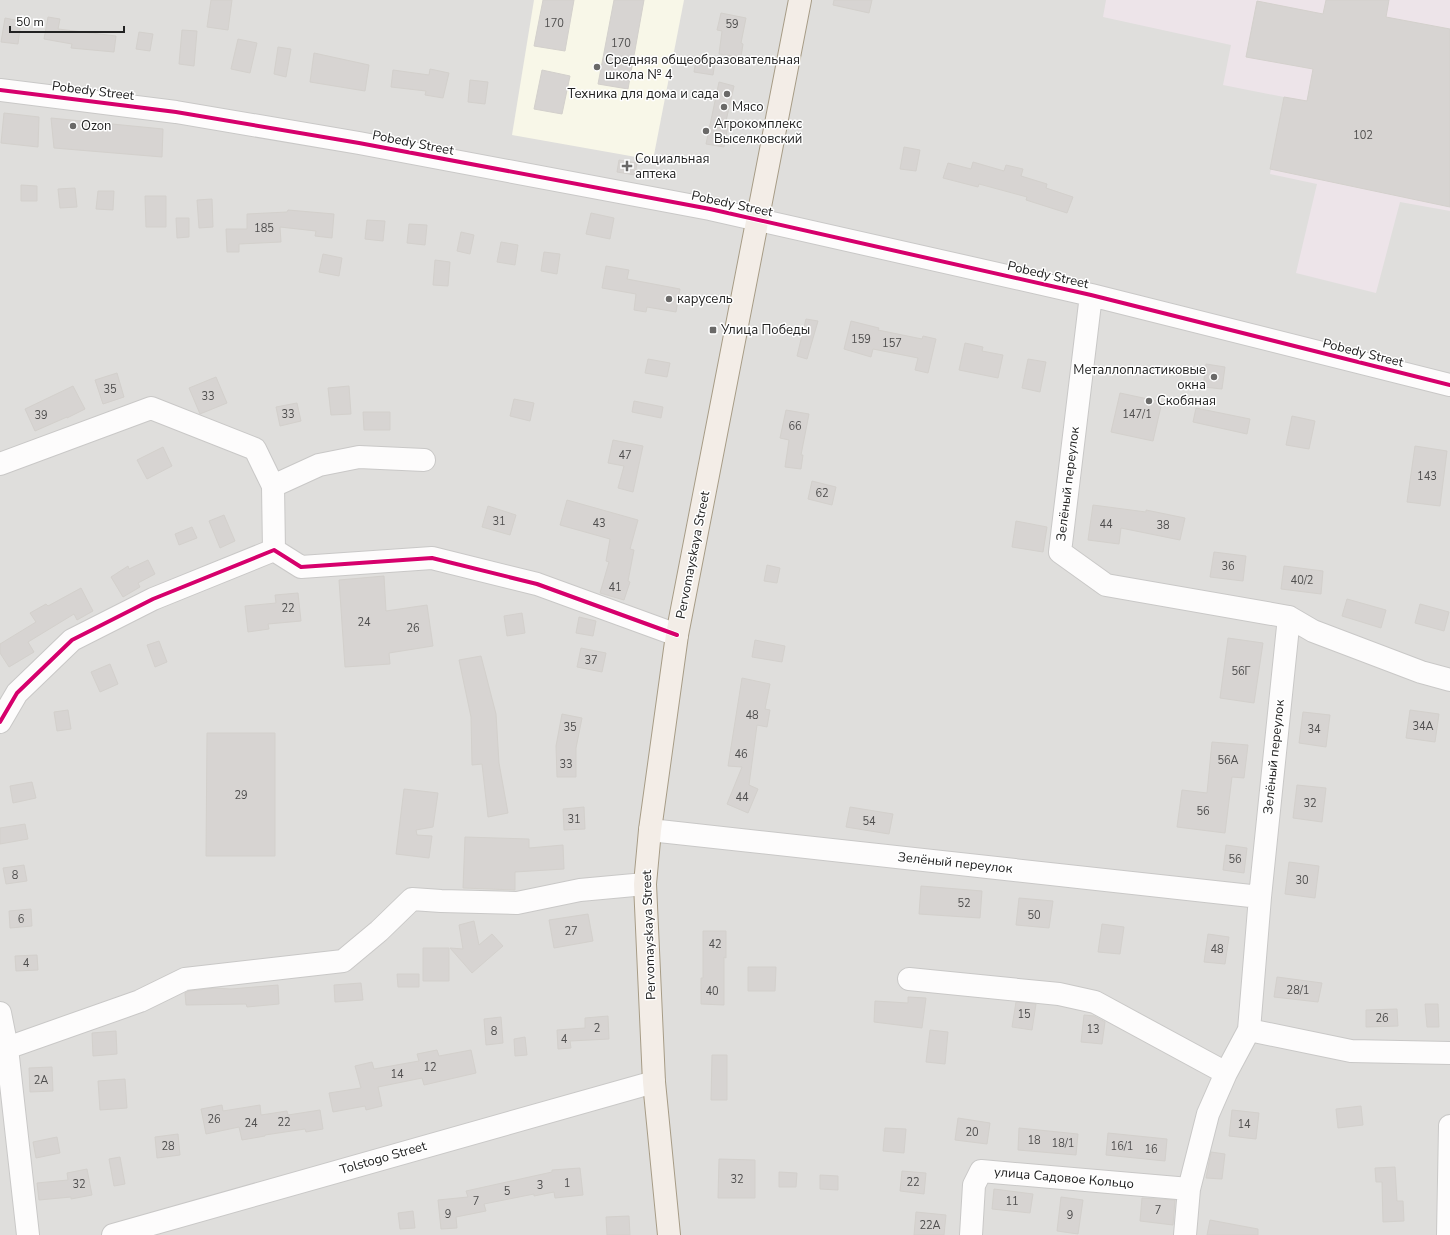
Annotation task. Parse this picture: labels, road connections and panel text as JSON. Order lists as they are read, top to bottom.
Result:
{
  "streets": {
    "main road": ["Pervomayskaya Street"],
    "street": [
      "Pobedy Street",
      "Зелёный переулок",
      "Tolstogo Street",
      "улица Садовое Кольцо"
    ]
  },
  "crossings": [
    ["Pobedy Street", "Зелёный переулок"],
    ["Pobedy Street", "Pervomayskaya Street"],
    ["Зелёный переулок", "Pervomayskaya Street"],
    ["Pervomayskaya Street", "Tolstogo Street"]
  ],
  "places": {
    "other": [
      "Средняя общеобразовательная школа № 4",
      "Техника для дома и сада",
      "Мясо",
      "Ozon",
      "Агрокомплекс Выселковский",
      "карусель",
      "Металлопластиковые окна",
      "Скобяная"
    ],
    "health": ["Социальная аптека"],
    "transit": ["Улица Победы"]
  },
  "house_numbers": [
    "170",
    "59",
    "170",
    "102",
    "185",
    "159",
    "157",
    "35",
    "33",
    "33",
    "147/1",
    "39",
    "66",
    "47",
    "143",
    "62",
    "31",
    "43",
    "44",
    "38",
    "36",
    "40/2",
    "41",
    "22",
    "24",
    "26",
    "37",
    "56Г",
    "48",
    "34А",
    "35",
    "34",
    "46",
    "56А",
    "33",
    "29",
    "44",
    "32",
    "56",
    "31",
    "54",
    "56",
    "8",
    "30",
    "52",
    "50",
    "6",
    "27",
    "42",
    "48",
    "4",
    "28/1",
    "40",
    "15",
    "26",
    "2",
    "13",
    "8",
    "4",
    "12",
    "14",
    "2А",
    "26",
    "22",
    "24",
    "14",
    "20",
    "18",
    "18/1",
    "28",
    "16/1",
    "16",
    "32",
    "22",
    "1",
    "32",
    "3",
    "5",
    "7",
    "11",
    "7",
    "9",
    "9",
    "22А"
  ],
  "scale_bar": "50 m"
}
